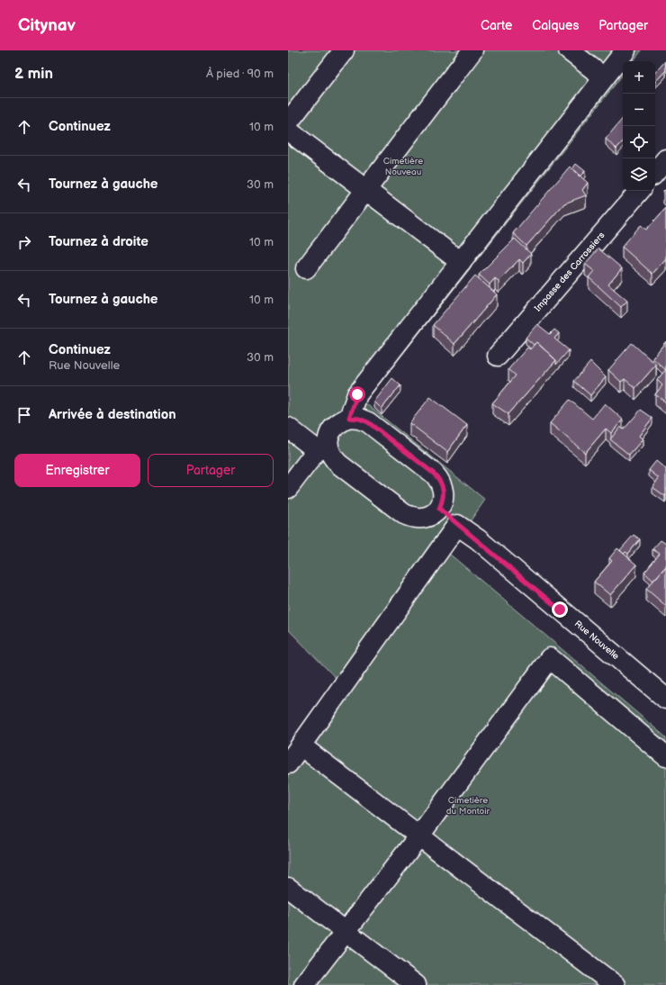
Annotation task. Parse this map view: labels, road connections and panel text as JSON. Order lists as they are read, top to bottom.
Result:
{
  "streets": {
    "street": ["Impasse des Carrossiers", "Rue Nouvelle"]
  },
  "parks": ["Cimetière Nouveau", "Cimetière du Montoir"],
  "page": {
    "header": "Citynav",
    "nav": ["Carte", "Calques", "Partager"],
    "heading": ["2 min", "À pied · 90 m"],
    "map_buttons": ["+", "−"],
    "list": [
      ["Continuez", "10 m"],
      ["Tournez à gauche", "30 m"],
      ["Tournez à droite", "10 m"],
      ["Tournez à gauche", "10 m"],
      ["Continuez", "Rue Nouvelle", "30 m"],
      "Arrivée à destination"
    ],
    "buttons": ["Enregistrer", "Partager"]
  }
}
